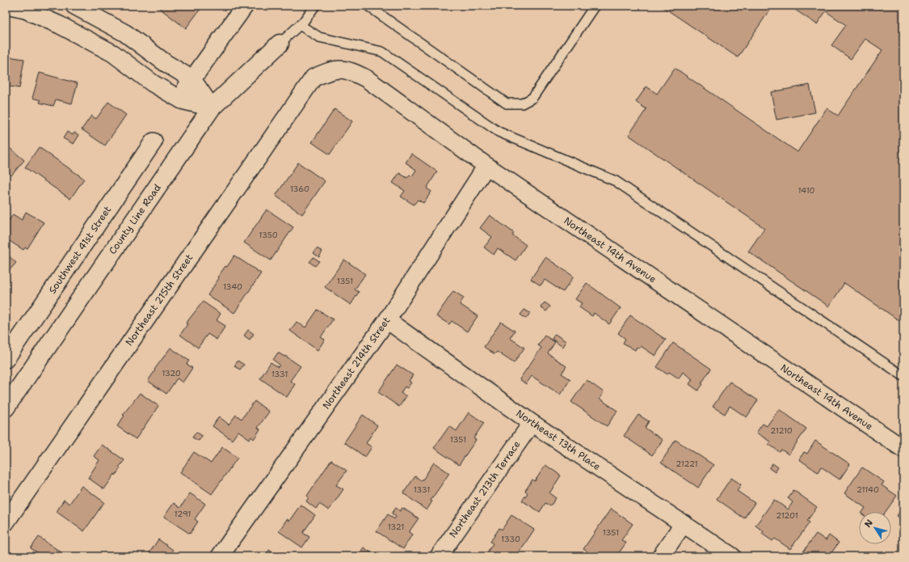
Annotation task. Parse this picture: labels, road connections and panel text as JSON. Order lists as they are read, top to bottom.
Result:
{
  "streets": {
    "street": [
      "County Line Road",
      "Southwest 41st Street",
      "Northeast 14th Avenue",
      "Northeast 215th Street",
      "Northeast 214th Street",
      "Northeast 13th Place",
      "Northeast 213th Terrace"
    ]
  },
  "crossings": [
    ["Northeast 14th Avenue", "Northeast 215th Street"],
    ["Northeast 14th Avenue", "Northeast 214th Street"],
    ["Northeast 214th Street", "Northeast 13th Place"],
    ["Northeast 13th Place", "Northeast 213th Terrace"]
  ],
  "house_numbers": [
    "1360",
    "1410",
    "1350",
    "1351",
    "1340",
    "1320",
    "1331",
    "21210",
    "1351",
    "21221",
    "1331",
    "21140",
    "1291",
    "21201",
    "1321",
    "1351",
    "1330"
  ],
  "north": "top left"
}
